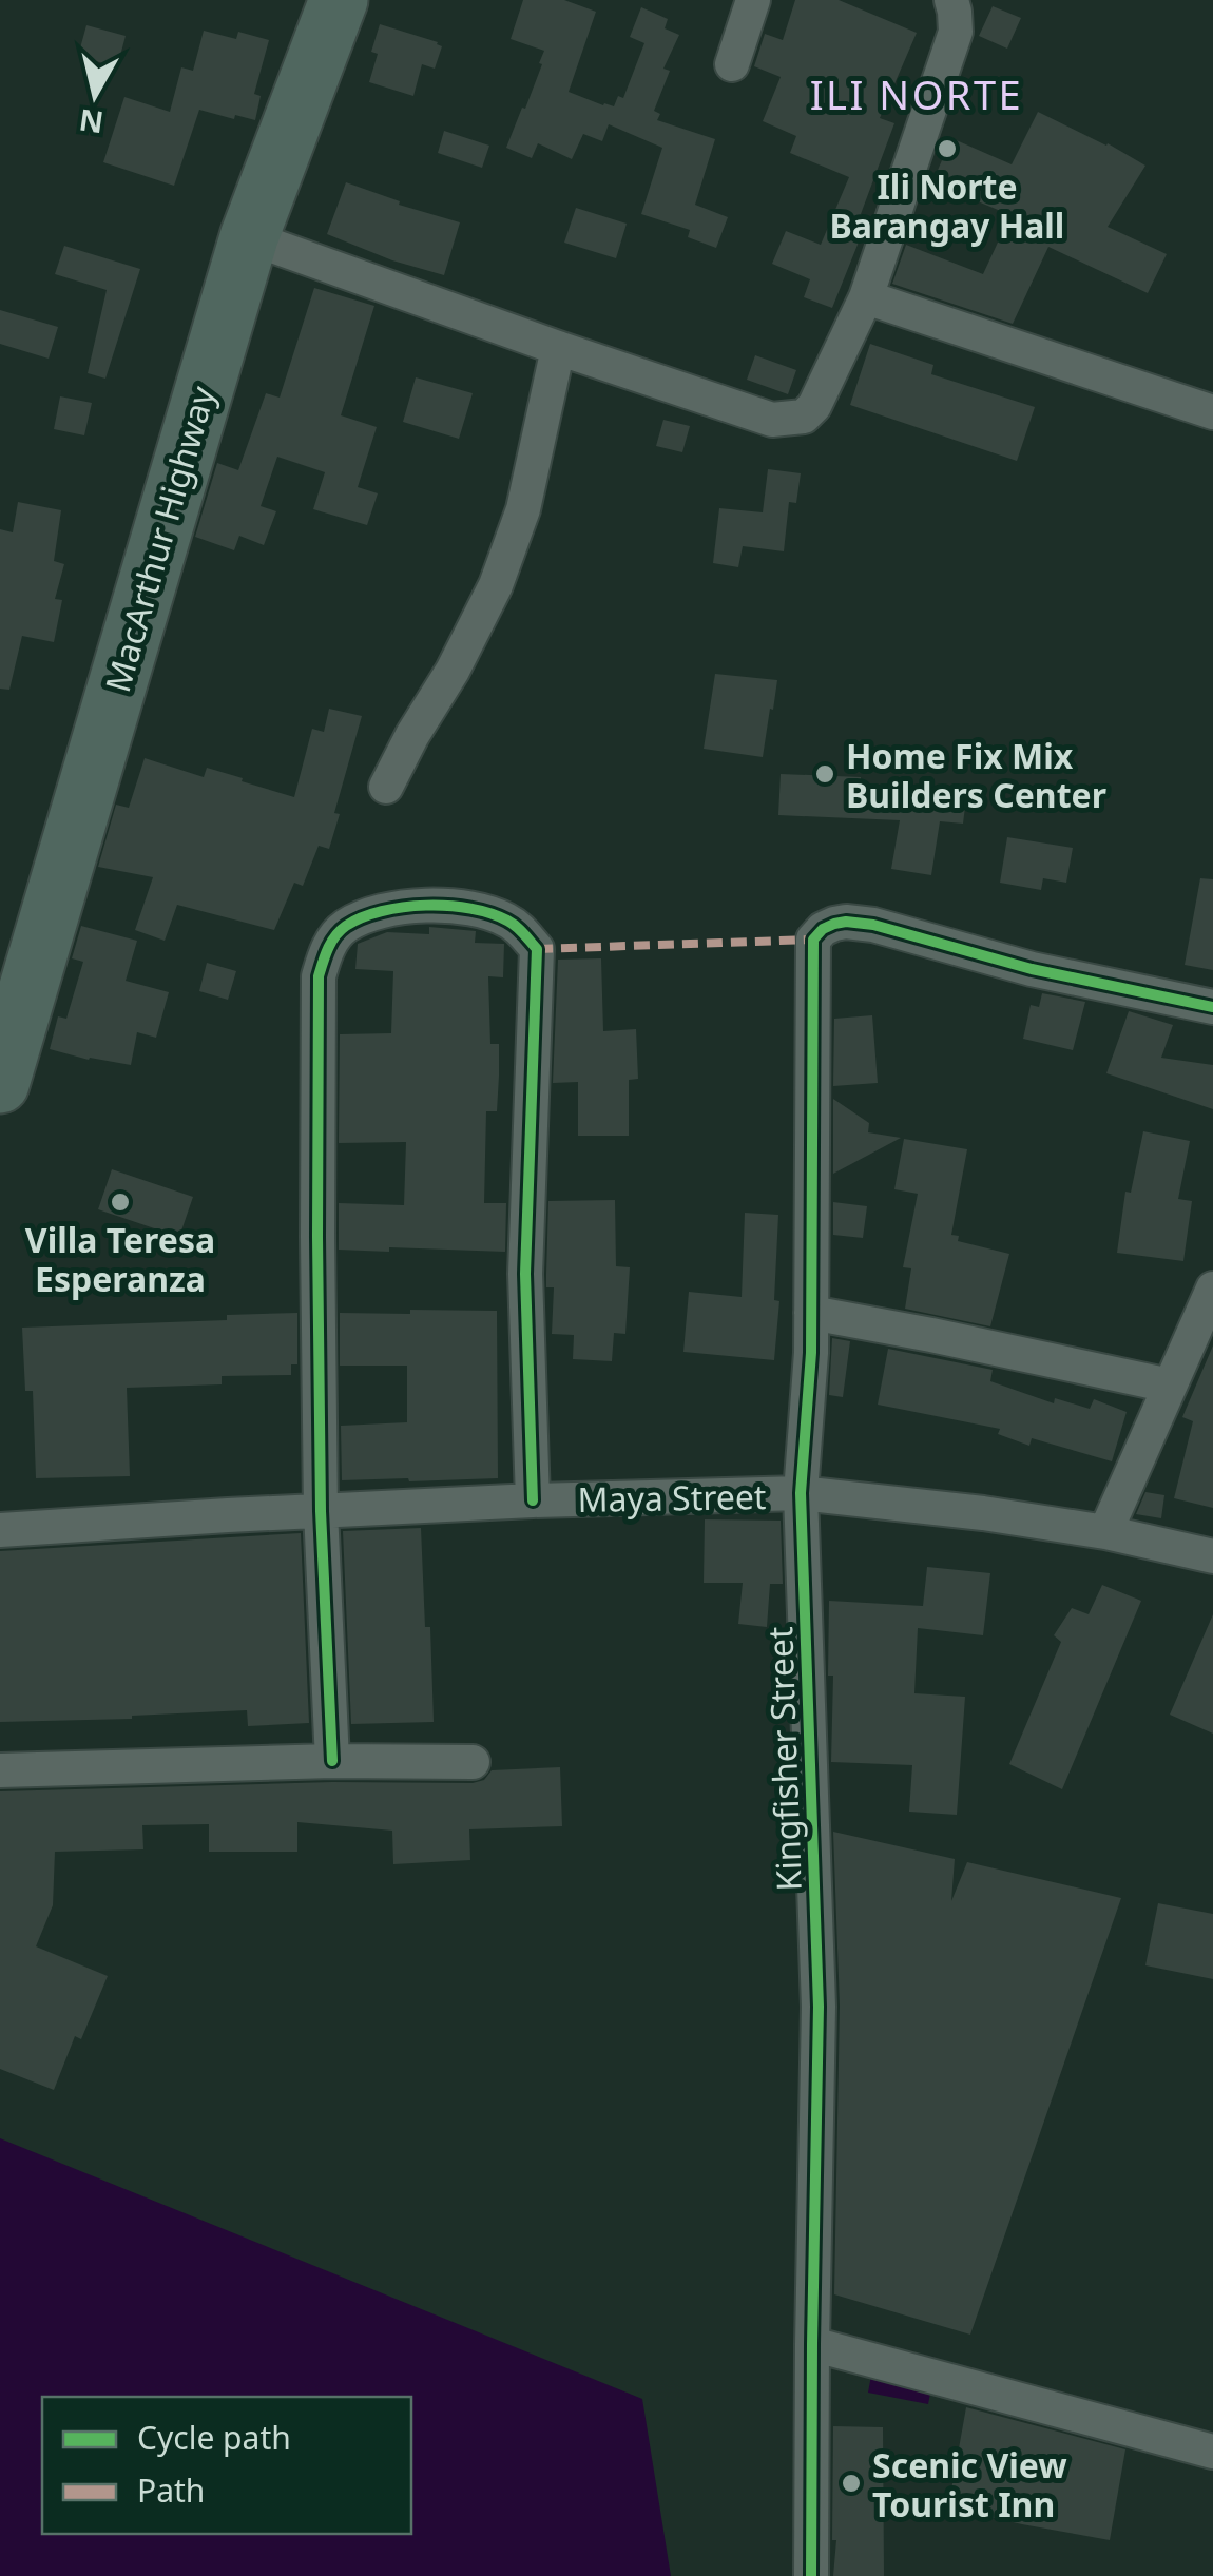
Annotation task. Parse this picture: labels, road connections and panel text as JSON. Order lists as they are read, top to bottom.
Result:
{
  "streets": {
    "highway": ["MacArthur Highway"],
    "street": ["Maya Street", "Kingfisher Street"]
  },
  "crossings": [
    ["Maya Street", "Kingfisher Street"]
  ],
  "districts": ["ILI NORTE"],
  "places": [
    "Ili Norte Barangay Hall",
    "Home Fix Mix Builders Center",
    "Villa Teresa Esperanza",
    "Scenic View Tourist Inn"
  ],
  "legend": ["Cycle path", "Path"],
  "north": "bottom"
}
